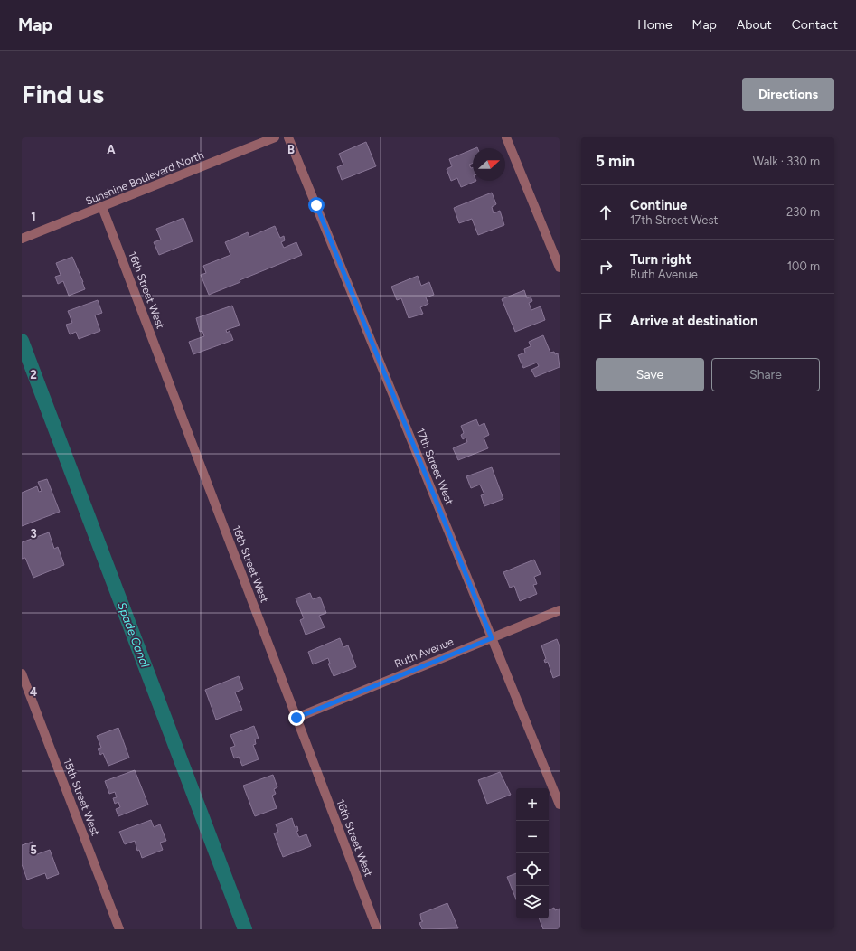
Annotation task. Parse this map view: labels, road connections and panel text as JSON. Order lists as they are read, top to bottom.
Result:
{
  "streets": {
    "street": [
      "Sunshine Boulevard North",
      "16th Street West",
      "17th Street West",
      "Ruth Avenue",
      "15th Street West"
    ]
  },
  "crossings": [
    ["Sunshine Boulevard North", "16th Street West"],
    ["16th Street West", "Ruth Avenue"],
    ["17th Street West", "Ruth Avenue"]
  ],
  "water": ["Spade Canal"],
  "north": "right",
  "page": {
    "header": "Map",
    "nav": [
      "Home",
      "Map",
      "About",
      "Contact"
    ],
    "buttons": [
      "Directions",
      ["Save", "Share"]
    ],
    "title": "Find us",
    "heading": ["5 min", "Walk · 330 m"],
    "list": [
      ["Continue", "17th Street West", "230 m"],
      ["Turn right", "Ruth Avenue", "100 m"],
      "Arrive at destination"
    ],
    "map_buttons": ["+", "−"]
  },
  "grid": {
    "columns": ["A", "B"],
    "rows": [
      "1",
      "2",
      "3",
      "4",
      "5"
    ]
  }
}
